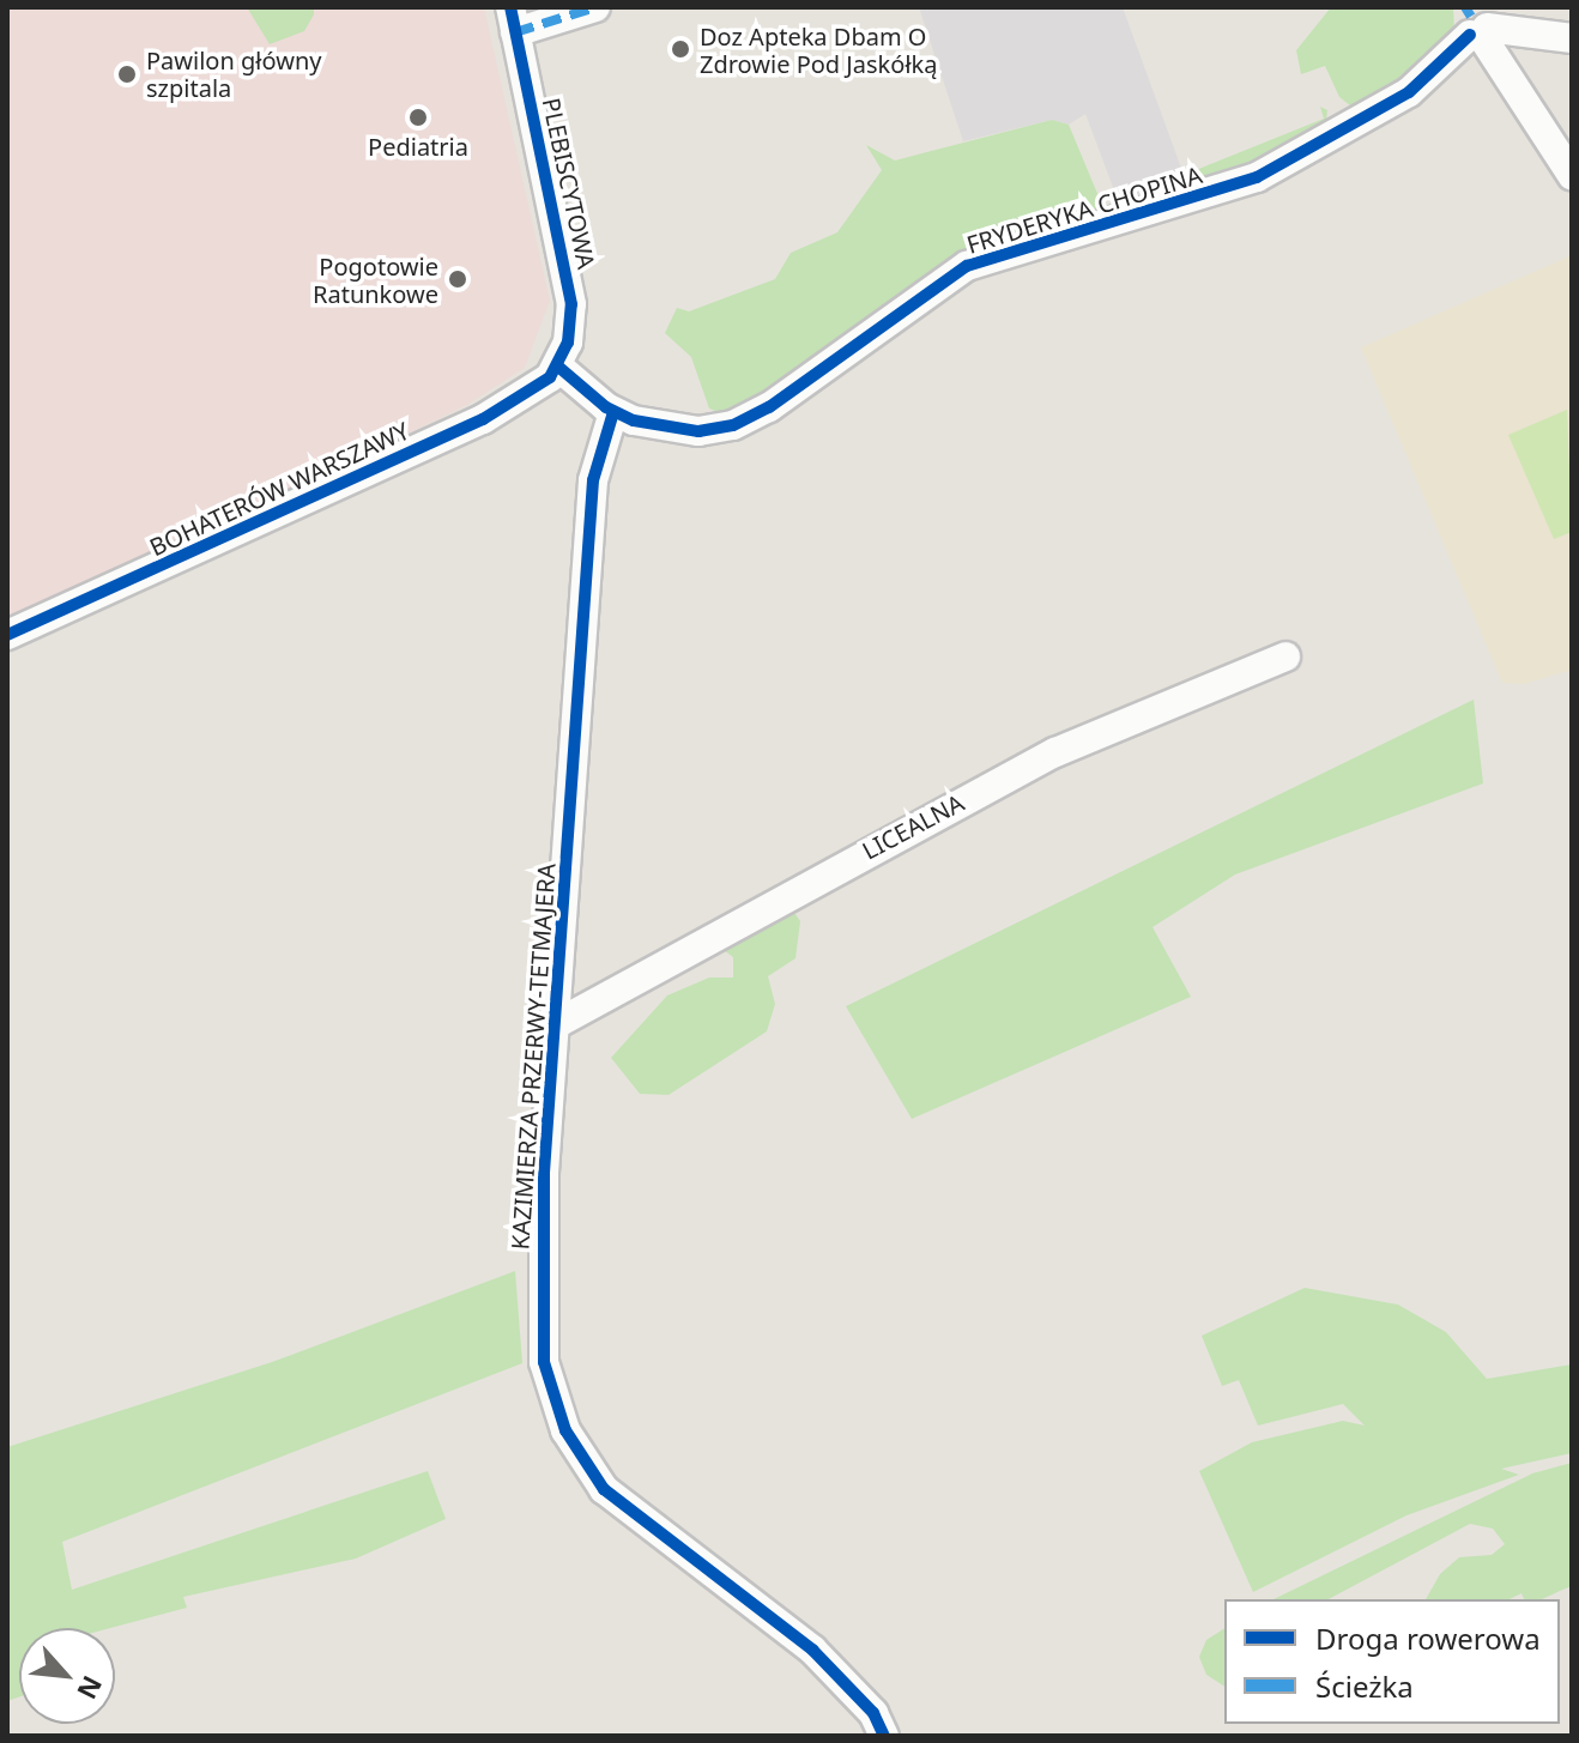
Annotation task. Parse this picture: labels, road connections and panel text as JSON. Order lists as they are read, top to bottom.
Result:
{
  "streets": {
    "street": [
      "PLEBISCYTOWA",
      "FRYDERYKA CHOPINA",
      "BOHATERÓW WARSZAWY",
      "LICEALNA",
      "KAZIMIERZA PRZERWY-TETMAJERA"
    ]
  },
  "crossings": [
    ["PLEBISCYTOWA", "FRYDERYKA CHOPINA"],
    ["PLEBISCYTOWA", "BOHATERÓW WARSZAWY"],
    ["FRYDERYKA CHOPINA", "BOHATERÓW WARSZAWY"],
    ["FRYDERYKA CHOPINA", "KAZIMIERZA PRZERWY-TETMAJERA"],
    ["LICEALNA", "KAZIMIERZA PRZERWY-TETMAJERA"]
  ],
  "places": [
    "Doz Apteka Dbam O Zdrowie Pod Jaskółką",
    "Pawilon główny szpitala",
    "Pediatria",
    "Pogotowie Ratunkowe"
  ],
  "legend": ["Droga rowerowa", "Ścieżka"],
  "north": "bottom right"
}
